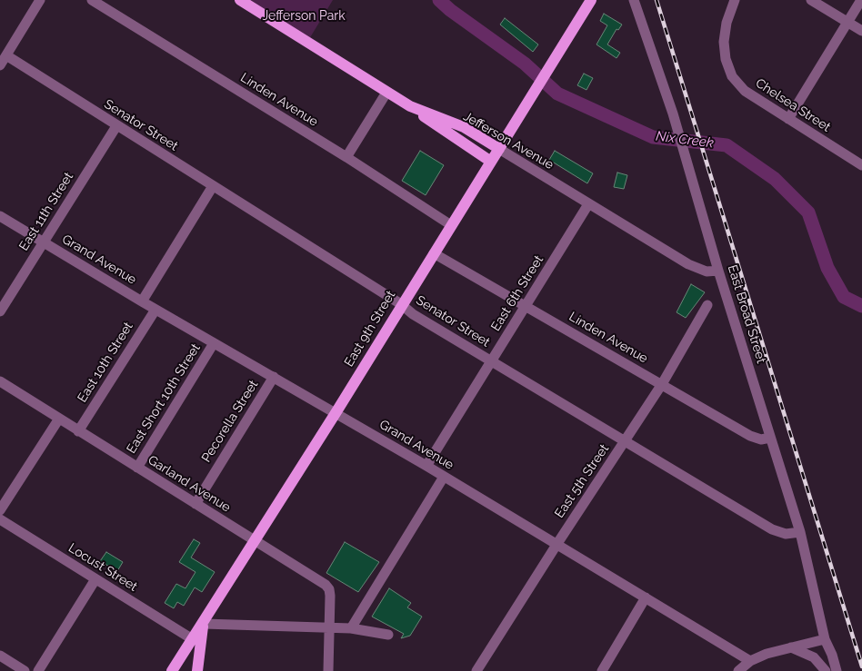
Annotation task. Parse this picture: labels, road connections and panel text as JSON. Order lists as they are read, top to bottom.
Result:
{
  "streets": {
    "main road": ["Jefferson Avenue", "East 9th Street"],
    "street": [
      "Linden Avenue",
      "Chelsea Street",
      "Senator Street",
      "East 11th Street",
      "Grand Avenue",
      "East 6th Street",
      "East Broad Street",
      "East 10th Street",
      "East Short 10th Street",
      "Pecorella Street",
      "East 5th Street",
      "Garland Avenue",
      "Locust Street"
    ]
  },
  "crossings": [
    ["Linden Avenue", "East 6th Street"],
    ["Linden Avenue", "East Broad Street"],
    ["Linden Avenue", "East 9th Street"],
    ["Linden Avenue", "East 5th Street"],
    ["Senator Street", "East 11th Street"],
    ["Senator Street", "East 6th Street"],
    ["Senator Street", "East Broad Street"],
    ["Senator Street", "East 9th Street"],
    ["Senator Street", "East 5th Street"],
    ["Jefferson Avenue", "East 6th Street"],
    ["Jefferson Avenue", "East Broad Street"],
    ["Jefferson Avenue", "East 9th Street"],
    ["East 11th Street", "Grand Avenue"],
    ["Grand Avenue", "East 6th Street"],
    ["Grand Avenue", "East 9th Street"],
    ["Grand Avenue", "East 10th Street"],
    ["Grand Avenue", "East Short 10th Street"],
    ["Grand Avenue", "Pecorella Street"],
    ["Grand Avenue", "East 5th Street"],
    ["East 9th Street", "Garland Avenue"],
    ["East 9th Street", "Locust Street"],
    ["East 10th Street", "Garland Avenue"],
    ["East Short 10th Street", "Garland Avenue"],
    ["Pecorella Street", "Garland Avenue"]
  ],
  "water": ["Nix Creek"],
  "parks": ["Jefferson Park"]
}
